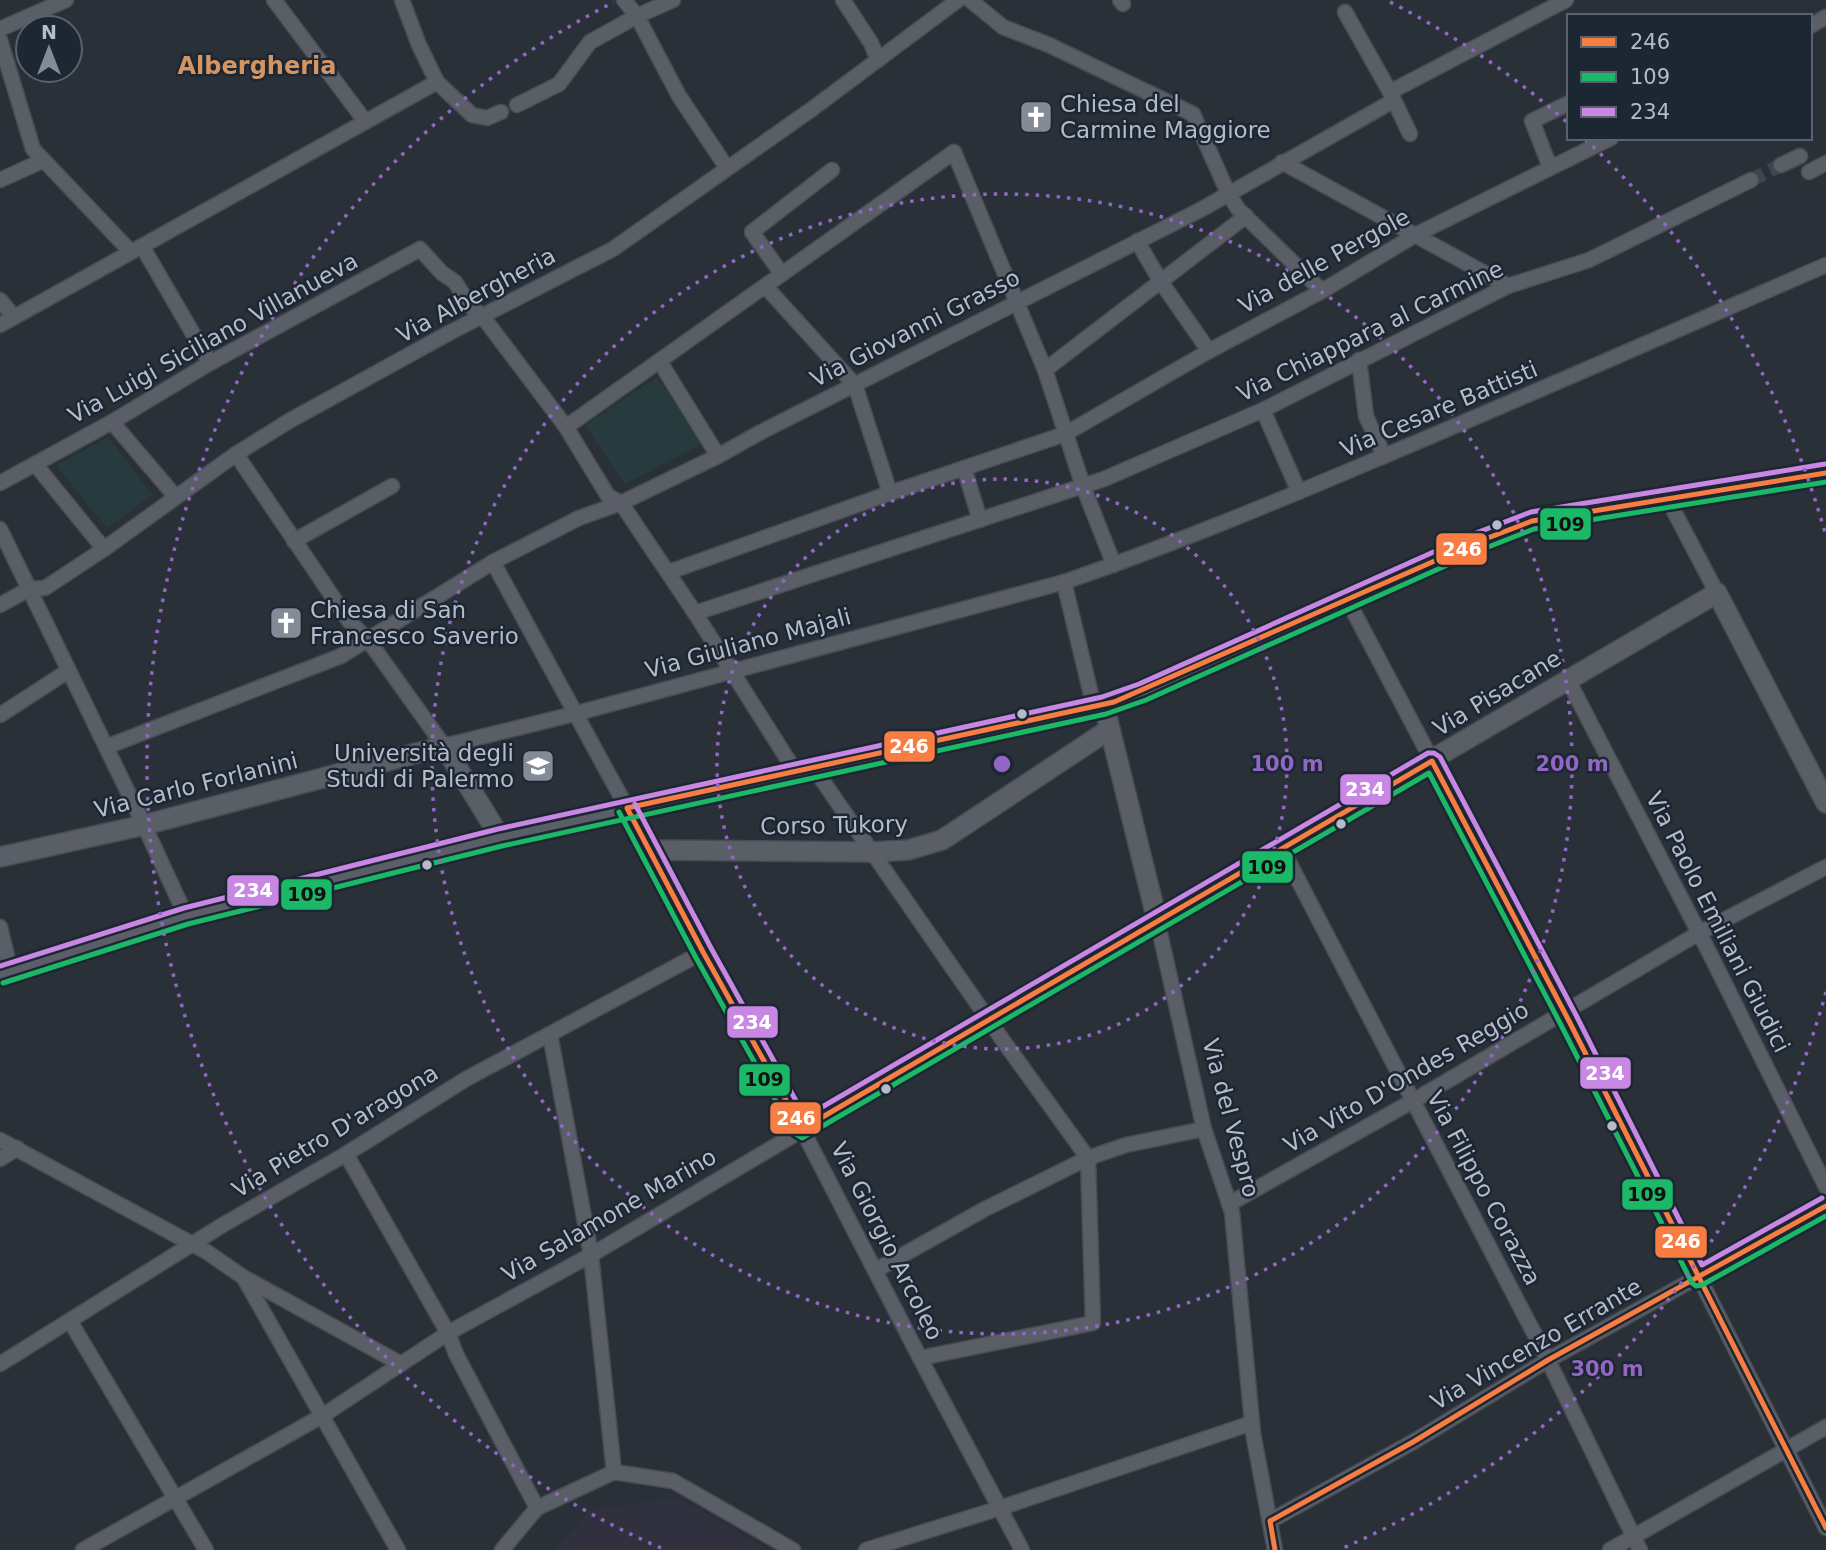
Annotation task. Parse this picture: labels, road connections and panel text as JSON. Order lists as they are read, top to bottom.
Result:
{
  "streets": {
    "street": [
      "Via delle Pergole",
      "Via Albergheria",
      "Via Giovanni Grasso",
      "Via Chiappara al Carmine",
      "Via Luigi Siciliano Villanueva",
      "Via Cesare Battisti",
      "Via Giuliano Majali",
      "Via Pisacane",
      "Via Carlo Forlanini",
      "Corso Tukory",
      "Via Paolo Emiliani Giudici",
      "Via Vito D'Ondes Reggio",
      "Via del Vespro",
      "Via Pietro D'aragona",
      "Via Filippo Corazza",
      "Via Salamone Marino",
      "Via Giorgio Arcoleo",
      "Via Vincenzo Errante"
    ]
  },
  "crossings": [
    ["Via Albergheria", "Via Luigi Siciliano Villanueva"],
    ["Via Cesare Battisti", "Via Giuliano Majali"],
    ["Via Giuliano Majali", "Via Carlo Forlanini"],
    ["Via Pisacane", "Via Paolo Emiliani Giudici"],
    ["Via Pisacane", "Via del Vespro"],
    ["Via Pisacane", "Via Filippo Corazza"],
    ["Via Pisacane", "Via Salamone Marino"],
    ["Corso Tukory", "Via del Vespro"],
    ["Corso Tukory", "Via Giorgio Arcoleo"],
    ["Via Paolo Emiliani Giudici", "Via Vito D'Ondes Reggio"],
    ["Via Vito D'Ondes Reggio", "Via del Vespro"],
    ["Via Vito D'Ondes Reggio", "Via Filippo Corazza"],
    ["Via del Vespro", "Via Salamone Marino"],
    ["Via del Vespro", "Via Vincenzo Errante"],
    ["Via Pietro D'aragona", "Via Giorgio Arcoleo"],
    ["Via Filippo Corazza", "Via Vincenzo Errante"],
    ["Via Salamone Marino", "Via Giorgio Arcoleo"]
  ],
  "districts": ["Albergheria"],
  "places": {
    "church": ["Chiesa del Carmine Maggiore", "Chiesa di San Francesco Saverio"],
    "school or university": ["Università degli Studi di Palermo"]
  },
  "lines": ["transit line 234", "transit line 246", "transit line 109"],
  "legend": ["246", "109", "234"],
  "north": "top",
  "rings": ["100 m", "200 m", "300 m"]
}
